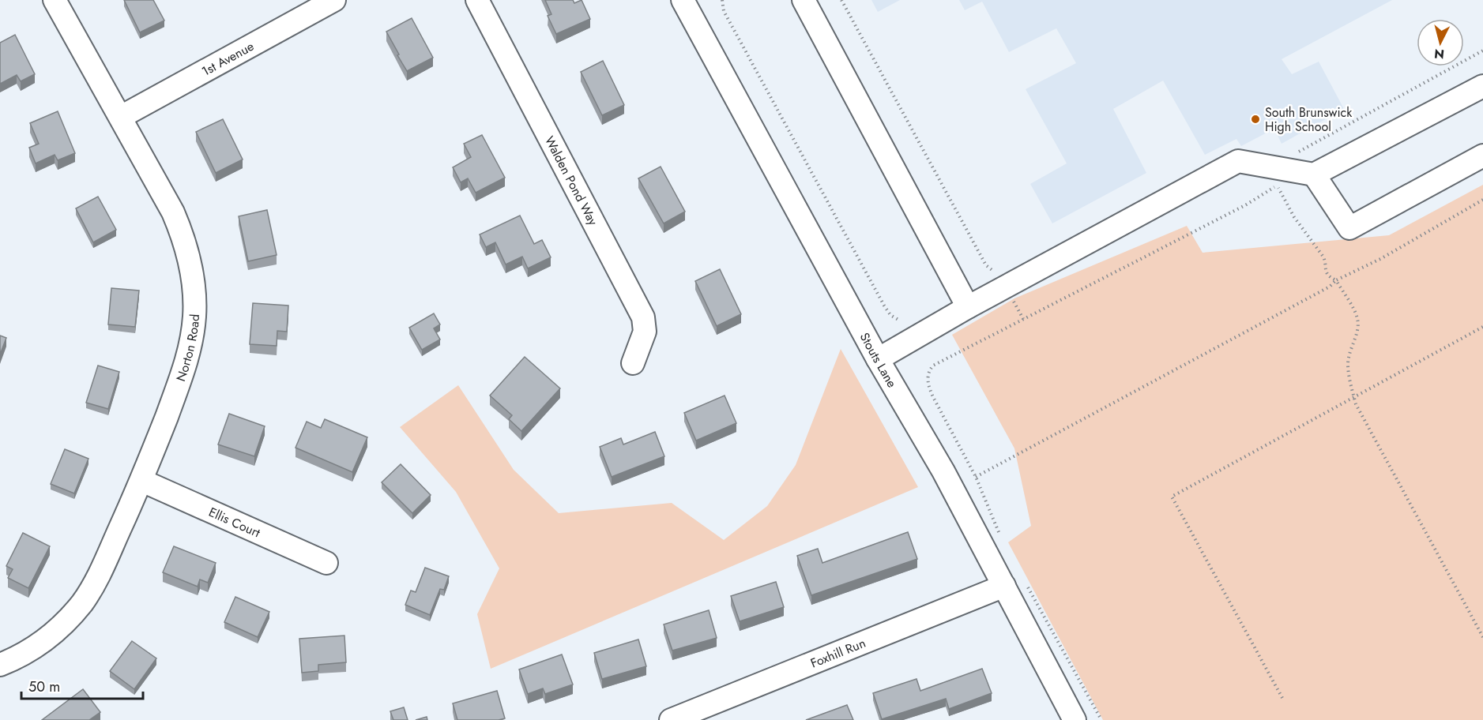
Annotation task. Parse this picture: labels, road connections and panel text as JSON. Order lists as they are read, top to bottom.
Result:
{
  "streets": {
    "street": [
      "1st Avenue",
      "Walden Pond Way",
      "Norton Road",
      "Stouts Lane",
      "Ellis Court",
      "Foxhill Run"
    ]
  },
  "crossings": [
    ["1st Avenue", "Norton Road"],
    ["Norton Road", "Ellis Court"],
    ["Stouts Lane", "Foxhill Run"]
  ],
  "places": ["South Brunswick High School"],
  "scale_bar": "50 m",
  "north": "bottom"
}
